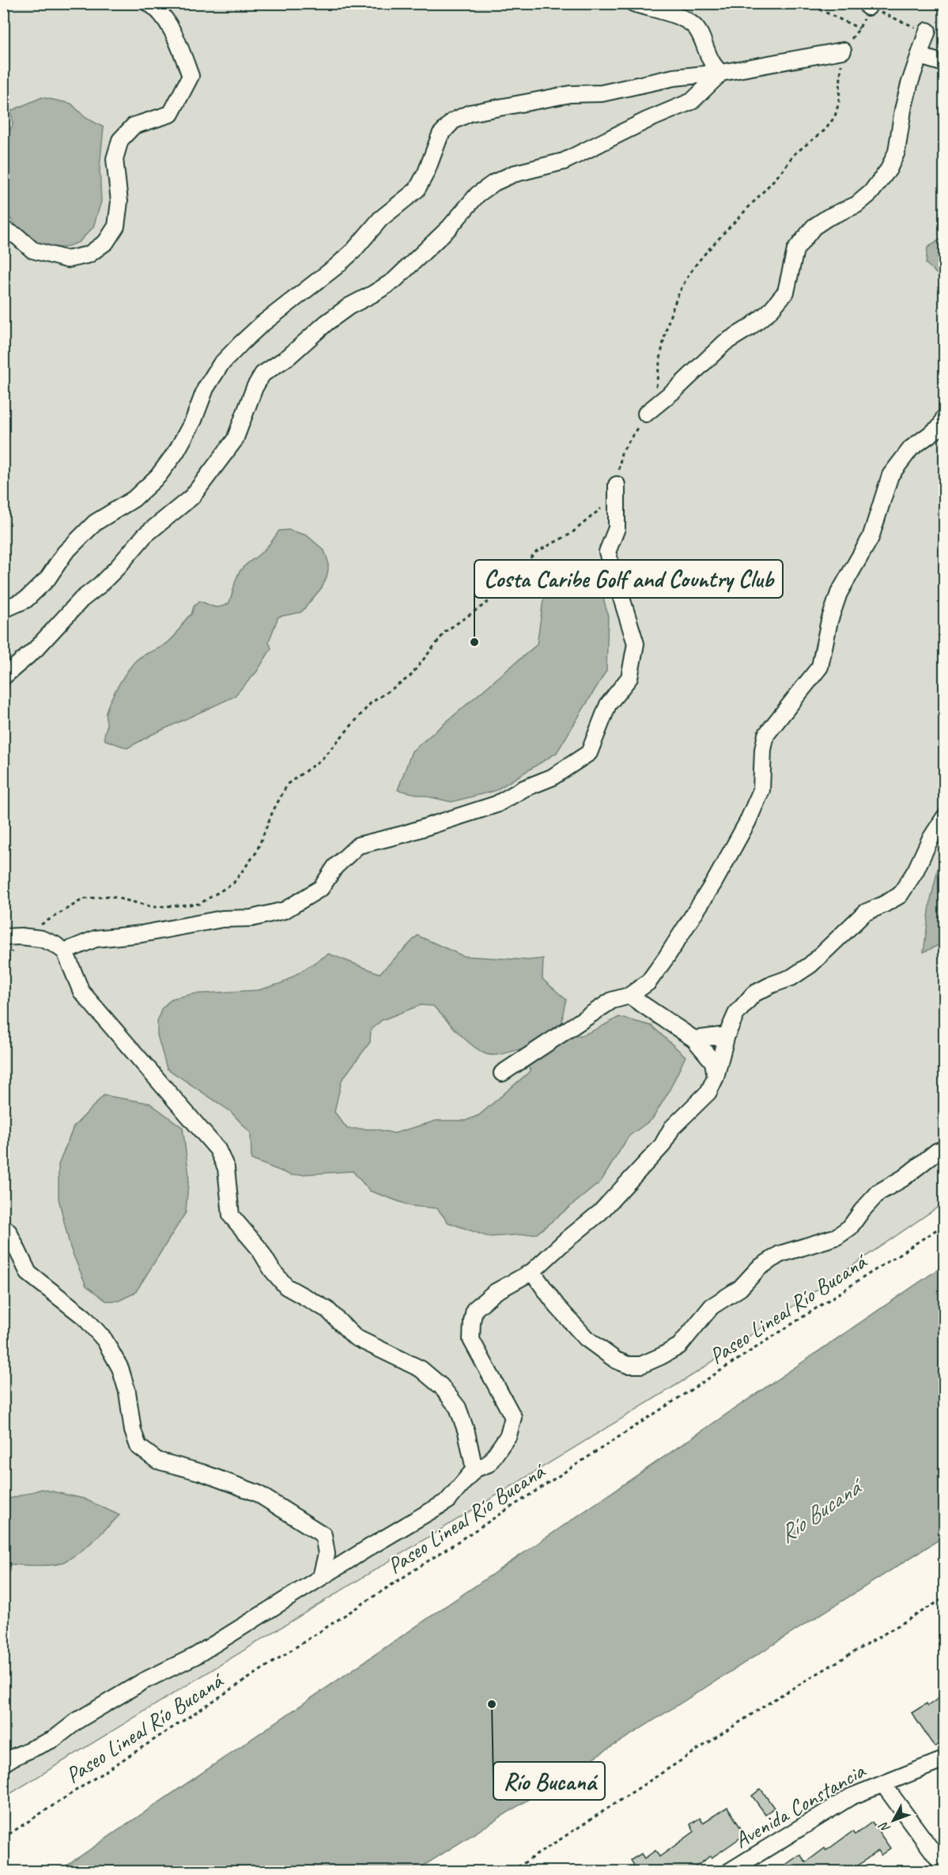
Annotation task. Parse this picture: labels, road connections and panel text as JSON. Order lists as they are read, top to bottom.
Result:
{
  "streets": {
    "street": ["Avenida Constancia"],
    "path": ["Paseo Lineal Río Bucaná"]
  },
  "water": ["Río Bucaná"],
  "places": ["Costa Caribe Golf and Country Club", "Río Bucaná"],
  "north": "bottom left"
}
